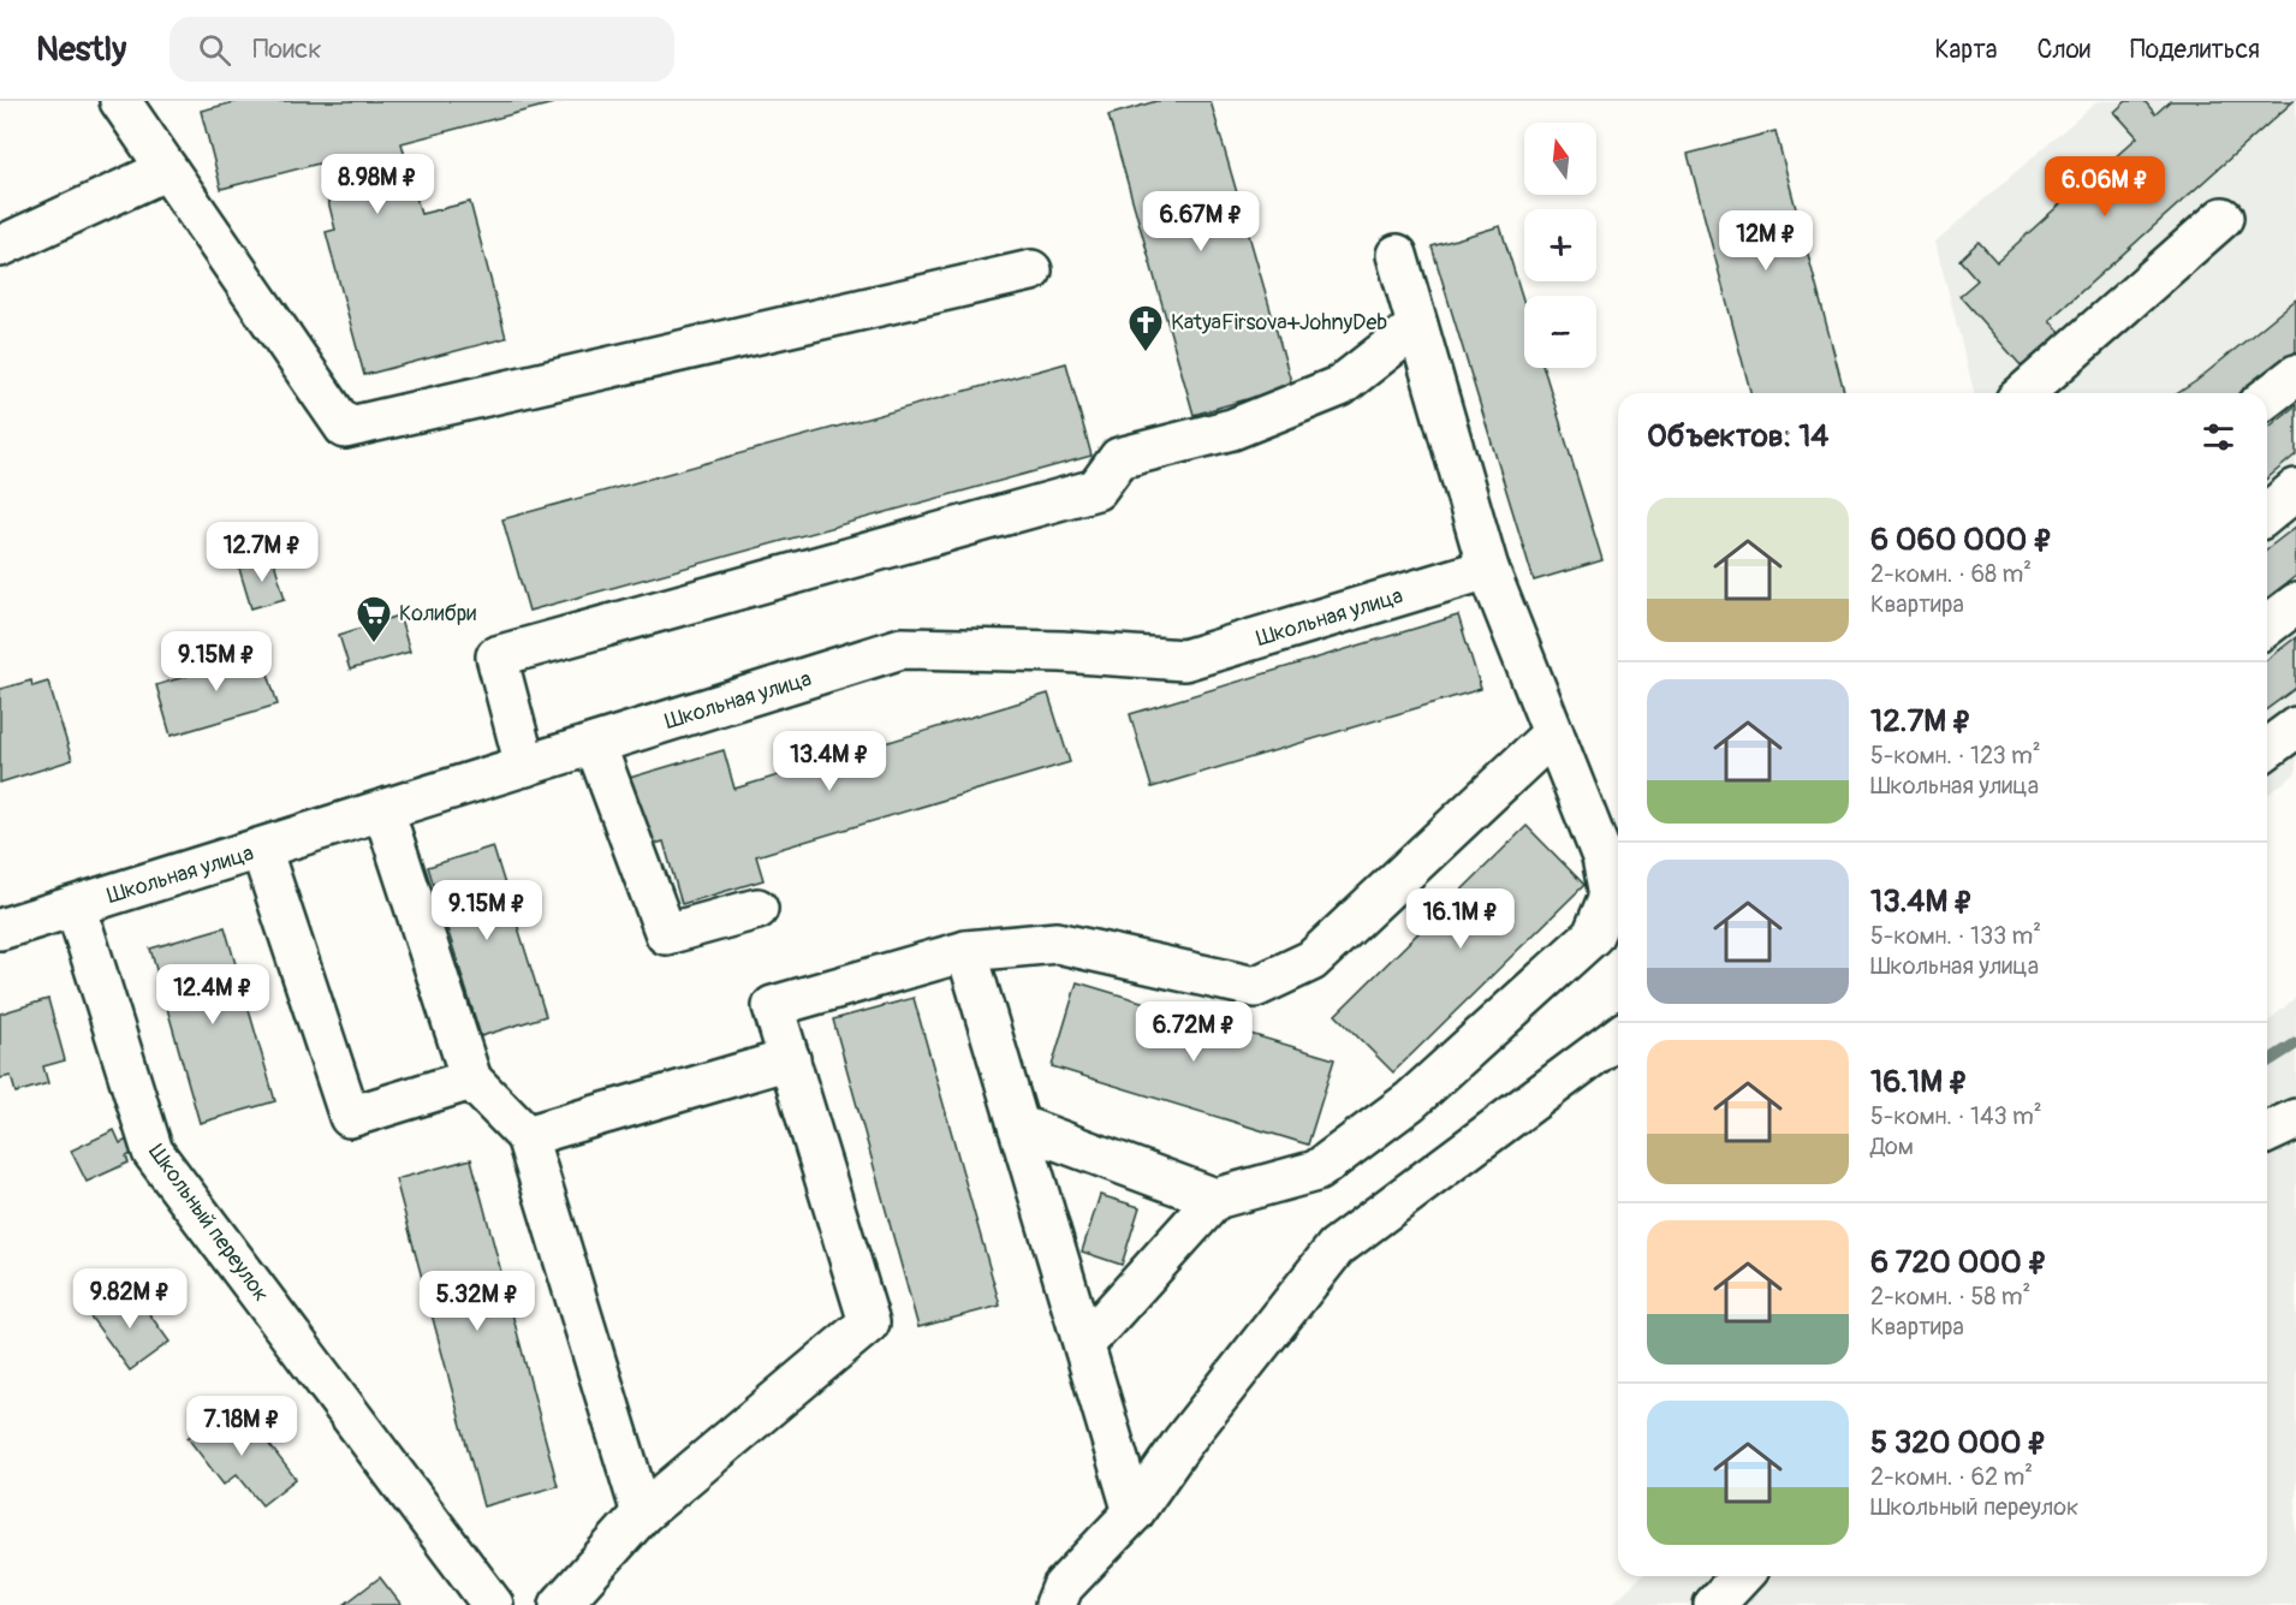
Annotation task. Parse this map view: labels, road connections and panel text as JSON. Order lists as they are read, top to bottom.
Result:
{
  "streets": {
    "street": ["Школьная улица", "Школьный переулок"]
  },
  "crossings": [
    ["Школьная улица", "Школьный переулок"]
  ],
  "places": {
    "church": ["KatyaFirsova+JohnyDeb"],
    "supermarket": ["Колибри"]
  },
  "north": "top",
  "page": {
    "header": "Nestly",
    "search": "Поиск",
    "nav": ["Карта", "Слои", "Поделиться"],
    "map_buttons": ["+", "−"],
    "price": [
      "8.98M ₽",
      "6.06M ₽",
      "6.67M ₽",
      "12M ₽",
      "12.7M ₽",
      "9.15M ₽",
      "13.4M ₽",
      "9.15M ₽",
      "16.1M ₽",
      "12.4M ₽",
      "6.72M ₽",
      "9.82M ₽",
      "5.32M ₽",
      "7.18M ₽"
    ],
    "heading": "Объектов: 14",
    "list": [
      {
        "name": "6 060 000 ₽",
        "note": "2-комн. · 68 m² · Квартира"
      },
      {
        "name": "12.7M ₽",
        "note": "5-комн. · 123 m² · Школьная улица"
      },
      {
        "name": "13.4M ₽",
        "note": "5-комн. · 133 m² · Школьная улица"
      },
      {
        "name": "16.1M ₽",
        "note": "5-комн. · 143 m² · Дом"
      },
      {
        "name": "6 720 000 ₽",
        "note": "2-комн. · 58 m² · Квартира"
      },
      {
        "name": "5 320 000 ₽",
        "note": "2-комн. · 62 m² · Школьный переулок"
      }
    ]
  }
}
